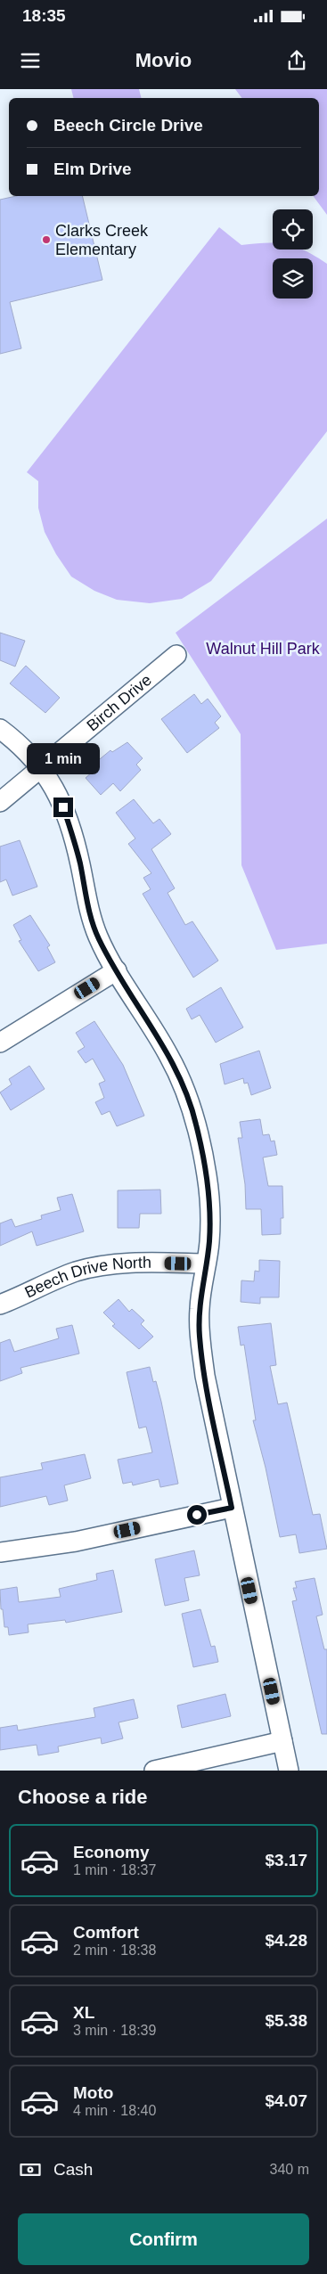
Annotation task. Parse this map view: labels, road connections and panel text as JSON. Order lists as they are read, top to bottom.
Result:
{
  "streets": {
    "street": ["Birch Drive", "Beech Drive North"]
  },
  "parks": ["Walnut Hill Park"],
  "places": ["Clarks Creek Elementary"],
  "page": {
    "status": "18:35",
    "header": "Movio",
    "banner": ["Beech Circle Drive", "Elm Drive"],
    "bubble": "1 min",
    "heading": "Choose a ride",
    "list": [
      {
        "name": "Economy",
        "note": "1 min · 18:37",
        "value": "$3.17"
      },
      {
        "name": "Comfort",
        "note": "2 min · 18:38",
        "value": "$4.28"
      },
      {
        "name": "XL",
        "note": "3 min · 18:39",
        "value": "$5.38"
      },
      {
        "name": "Moto",
        "note": "4 min · 18:40",
        "value": "$4.07"
      }
    ],
    "pay": ["Cash", "340 m"],
    "buttons": "Confirm"
  }
}
